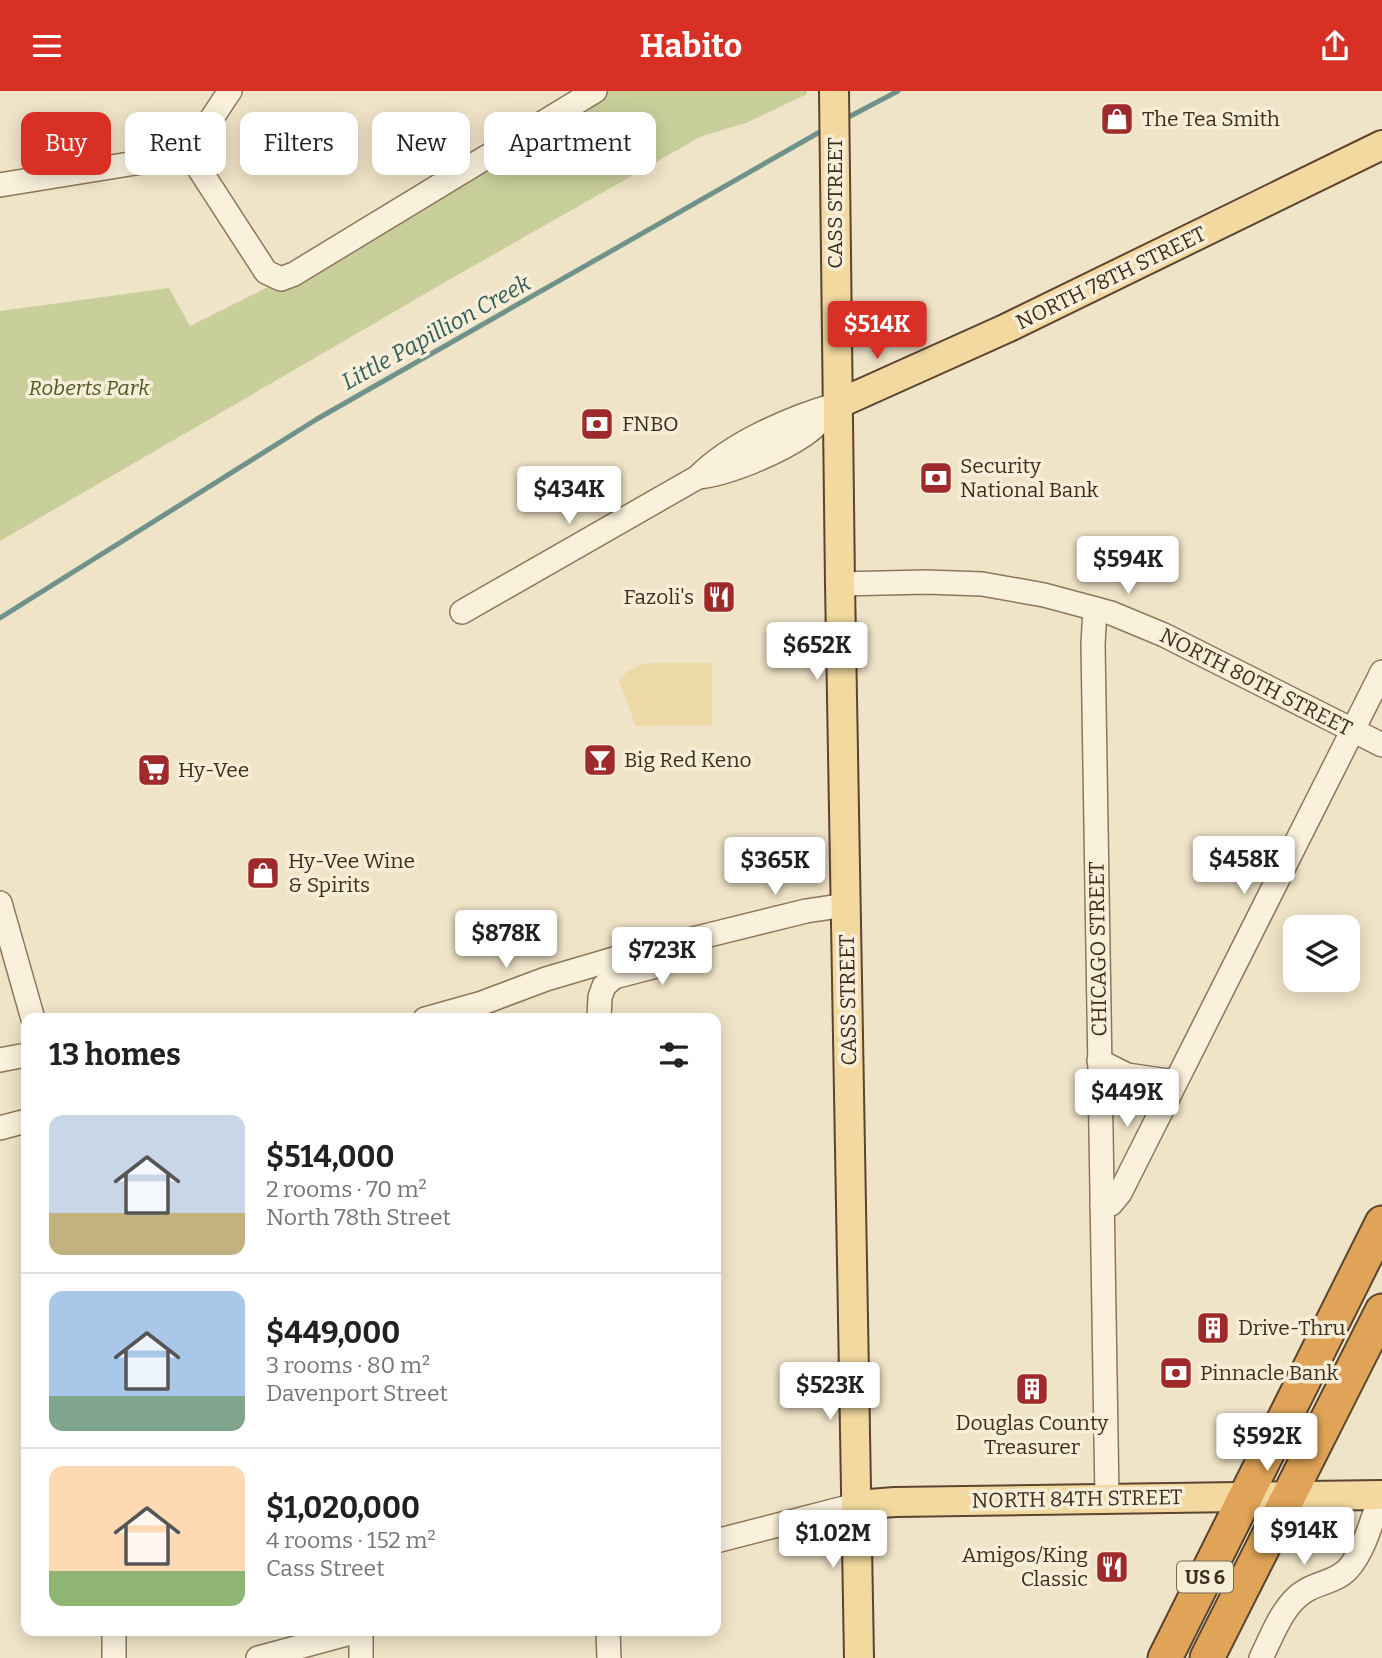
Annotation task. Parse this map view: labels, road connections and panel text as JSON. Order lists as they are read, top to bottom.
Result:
{
  "streets": {
    "highway": ["US 6"],
    "main road": ["CASS STREET", "NORTH 78TH STREET", "NORTH 84TH STREET"],
    "street": ["NORTH 80TH STREET", "CHICAGO STREET"]
  },
  "crossings": [
    ["CASS STREET", "NORTH 78TH STREET"],
    ["CASS STREET", "NORTH 80TH STREET"],
    ["CASS STREET", "NORTH 84TH STREET"],
    ["NORTH 80TH STREET", "CHICAGO STREET"],
    ["CHICAGO STREET", "NORTH 84TH STREET"],
    ["NORTH 84TH STREET", "US 6"]
  ],
  "water": ["Little Papillion Creek"],
  "parks": ["Roberts Park"],
  "places": {
    "shop": ["The Tea Smith", "Hy-Vee Wine & Spirits"],
    "bank": ["FNBO", "Security National Bank", "Pinnacle Bank"],
    "restaurant": ["Fazoli's", "Amigos/King Classic"],
    "bar": ["Big Red Keno"],
    "supermarket": ["Hy-Vee"],
    "building": ["Drive-Thru", "Douglas County Treasurer"]
  },
  "page": {
    "header": "Habito",
    "chip": [
      "Buy",
      "Rent",
      "Filters",
      "New",
      "Apartment"
    ],
    "price": [
      "$514K",
      "$434K",
      "$594K",
      "$652K",
      "$458K",
      "$365K",
      "$878K",
      "$723K",
      "$449K",
      "$523K",
      "$592K",
      "$914K",
      "$1.02M"
    ],
    "heading": "13 homes",
    "list": [
      {
        "name": "$514,000",
        "note": "2 rooms · 70 m² · North 78th Street"
      },
      {
        "name": "$449,000",
        "note": "3 rooms · 80 m² · Davenport Street"
      },
      {
        "name": "$1,020,000",
        "note": "4 rooms · 152 m² · Cass Street"
      }
    ]
  }
}
